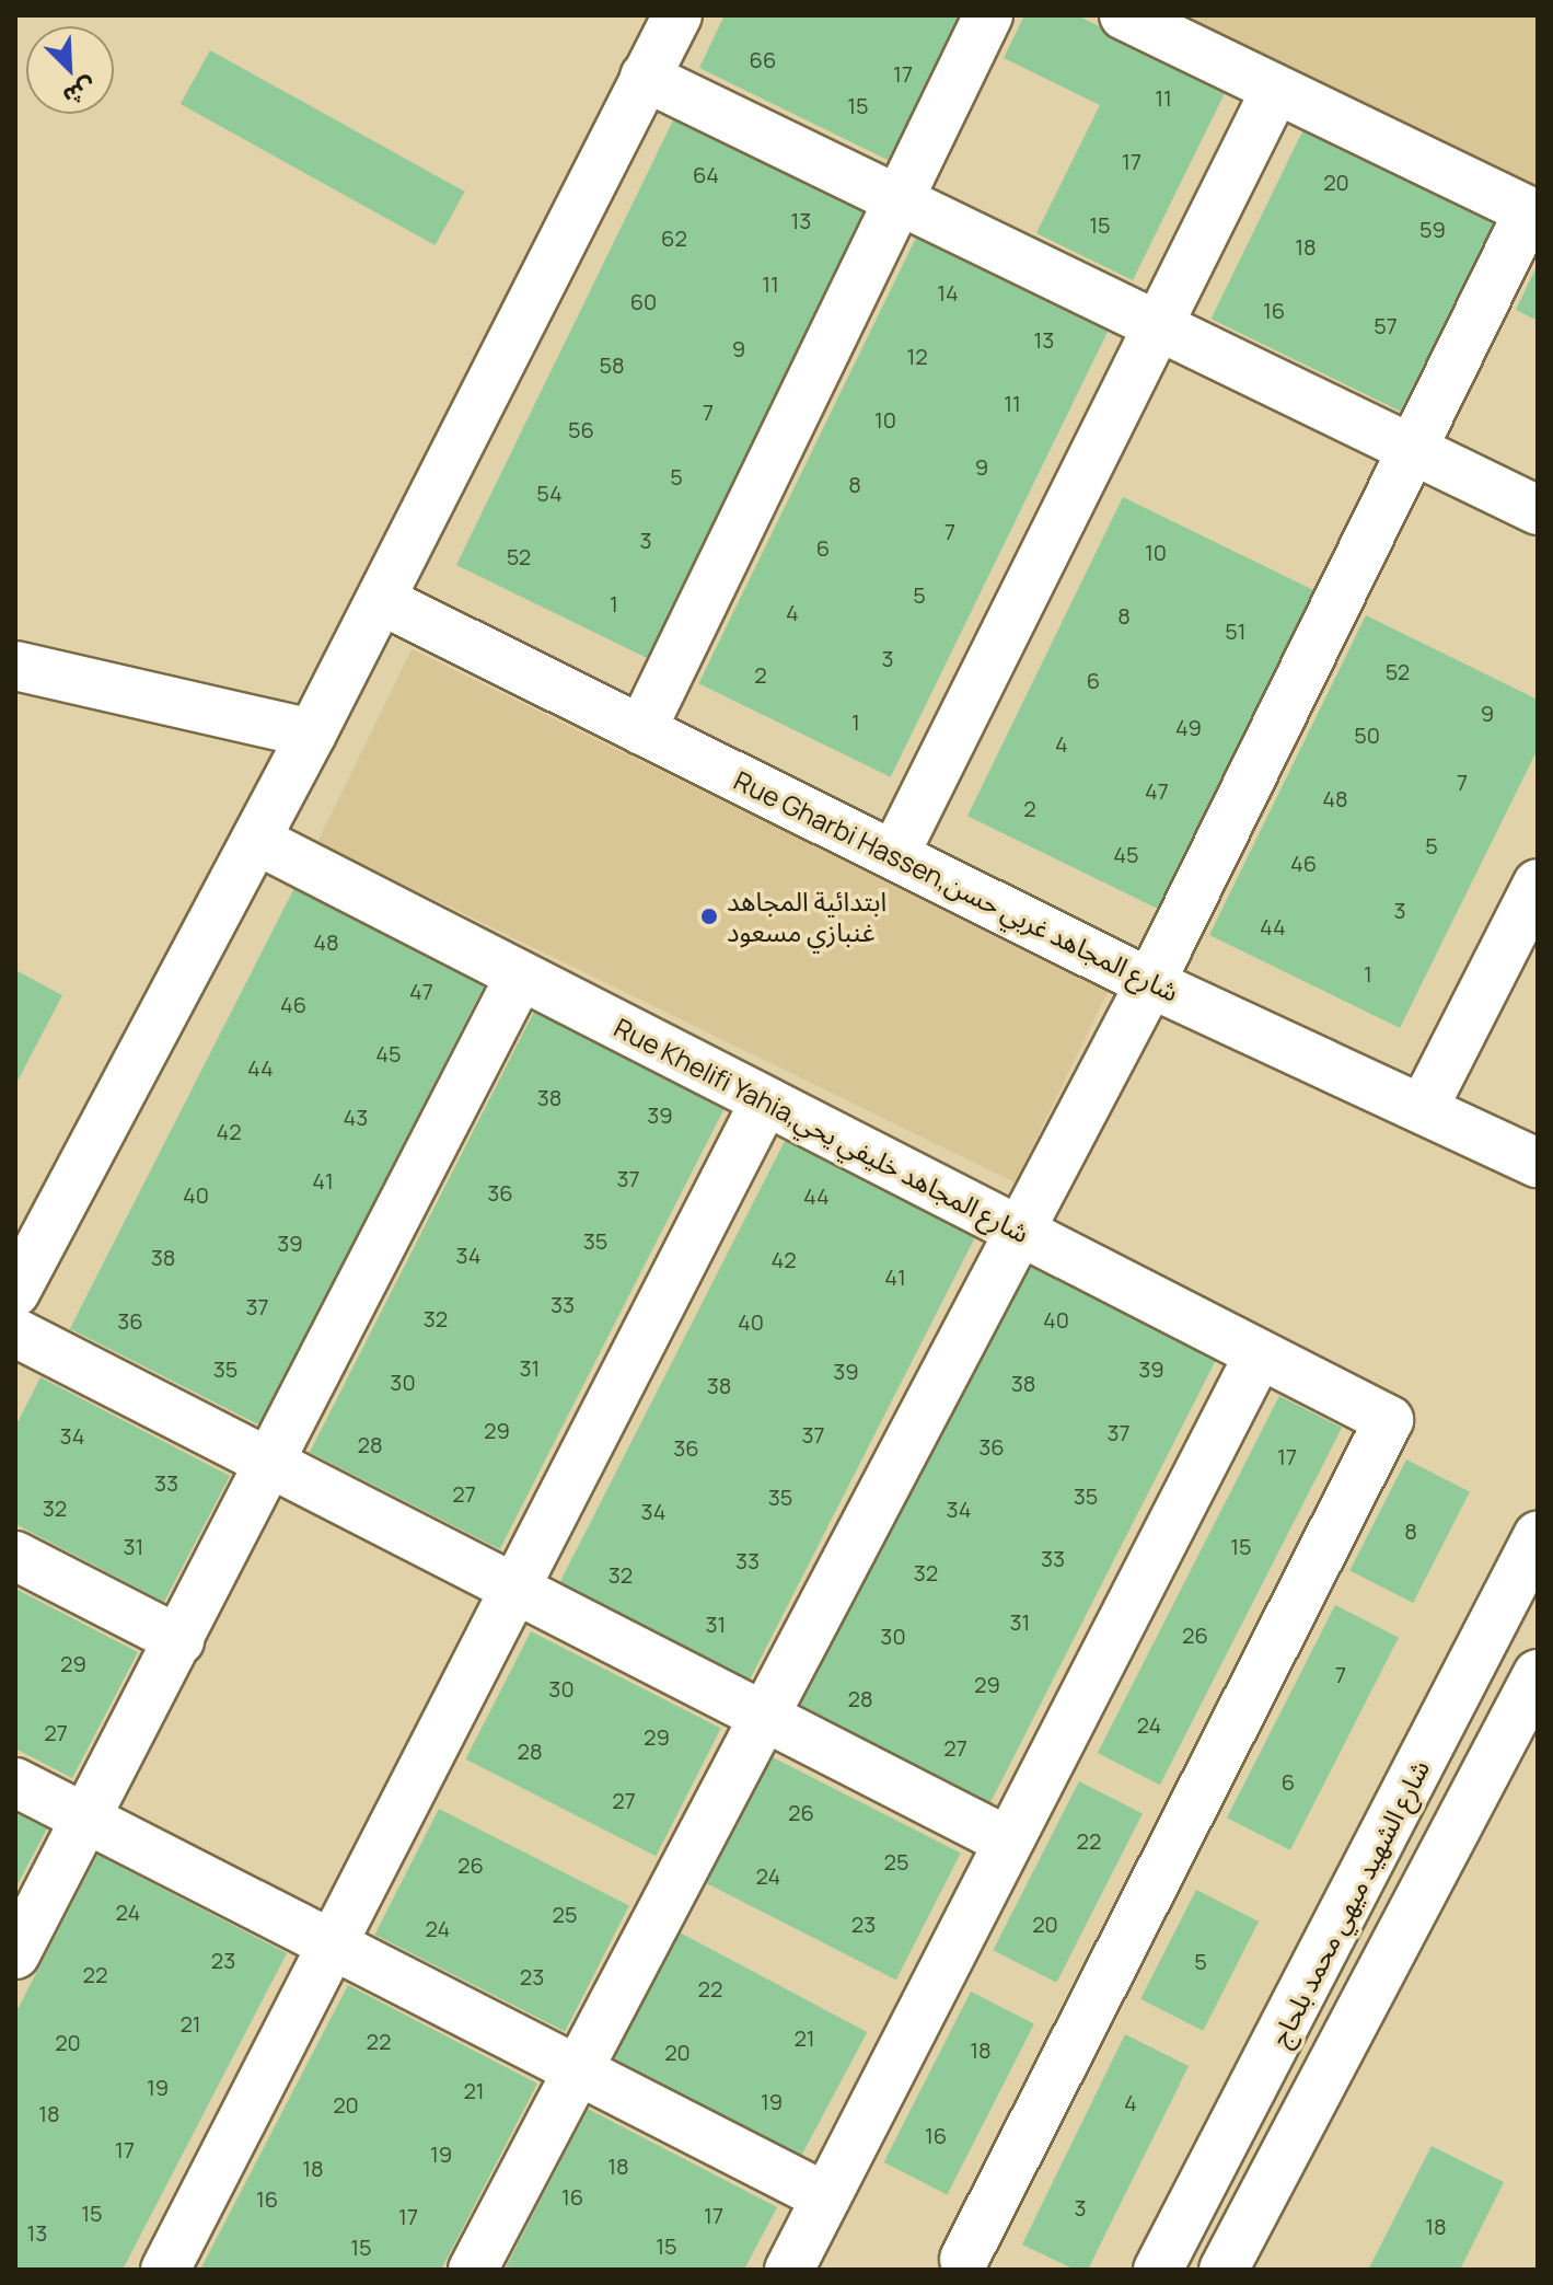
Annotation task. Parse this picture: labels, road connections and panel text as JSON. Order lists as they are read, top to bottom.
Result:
{
  "streets": {
    "street": ["Rue Gharbi Hassen,شارع المجاهد غربي حسن", "Rue Khelifi Yahia,شارع المجاهد خليفي يحي", "شارع الشهيد ميهي محمد بلحاج"]
  },
  "places": ["ابتدائية المجاهد غنبازي مسعود"],
  "house_numbers": [
    "66",
    "17",
    "11",
    "15",
    "17",
    "64",
    "20",
    "13",
    "15",
    "59",
    "62",
    "18",
    "11",
    "14",
    "60",
    "16",
    "57",
    "13",
    "9",
    "12",
    "58",
    "11",
    "7",
    "10",
    "56",
    "9",
    "5",
    "8",
    "54",
    "7",
    "3",
    "6",
    "10",
    "52",
    "5",
    "1",
    "4",
    "8",
    "51",
    "3",
    "52",
    "2",
    "6",
    "9",
    "1",
    "49",
    "50",
    "4",
    "7",
    "47",
    "48",
    "2",
    "5",
    "45",
    "46",
    "3",
    "44",
    "48",
    "1",
    "47",
    "46",
    "45",
    "44",
    "38",
    "39",
    "43",
    "42",
    "37",
    "41",
    "36",
    "40",
    "44",
    "35",
    "39",
    "34",
    "38",
    "42",
    "41",
    "33",
    "37",
    "32",
    "40",
    "36",
    "40",
    "31",
    "35",
    "39",
    "39",
    "30",
    "38",
    "38",
    "29",
    "37",
    "37",
    "34",
    "28",
    "36",
    "36",
    "17",
    "33",
    "27",
    "35",
    "35",
    "32",
    "34",
    "34",
    "8",
    "31",
    "15",
    "33",
    "33",
    "32",
    "32",
    "31",
    "31",
    "26",
    "30",
    "29",
    "7",
    "29",
    "30",
    "28",
    "24",
    "27",
    "29",
    "27",
    "28",
    "6",
    "27",
    "26",
    "22",
    "25",
    "26",
    "24",
    "24",
    "25",
    "23",
    "20",
    "24",
    "23",
    "5",
    "22",
    "23",
    "22",
    "21",
    "21",
    "22",
    "20",
    "18",
    "20",
    "19",
    "21",
    "19",
    "4",
    "20",
    "18",
    "16",
    "17",
    "19",
    "18",
    "18",
    "16",
    "16",
    "3",
    "15",
    "17",
    "17",
    "18",
    "13",
    "15",
    "15"
  ],
  "north": "bottom right"
}
